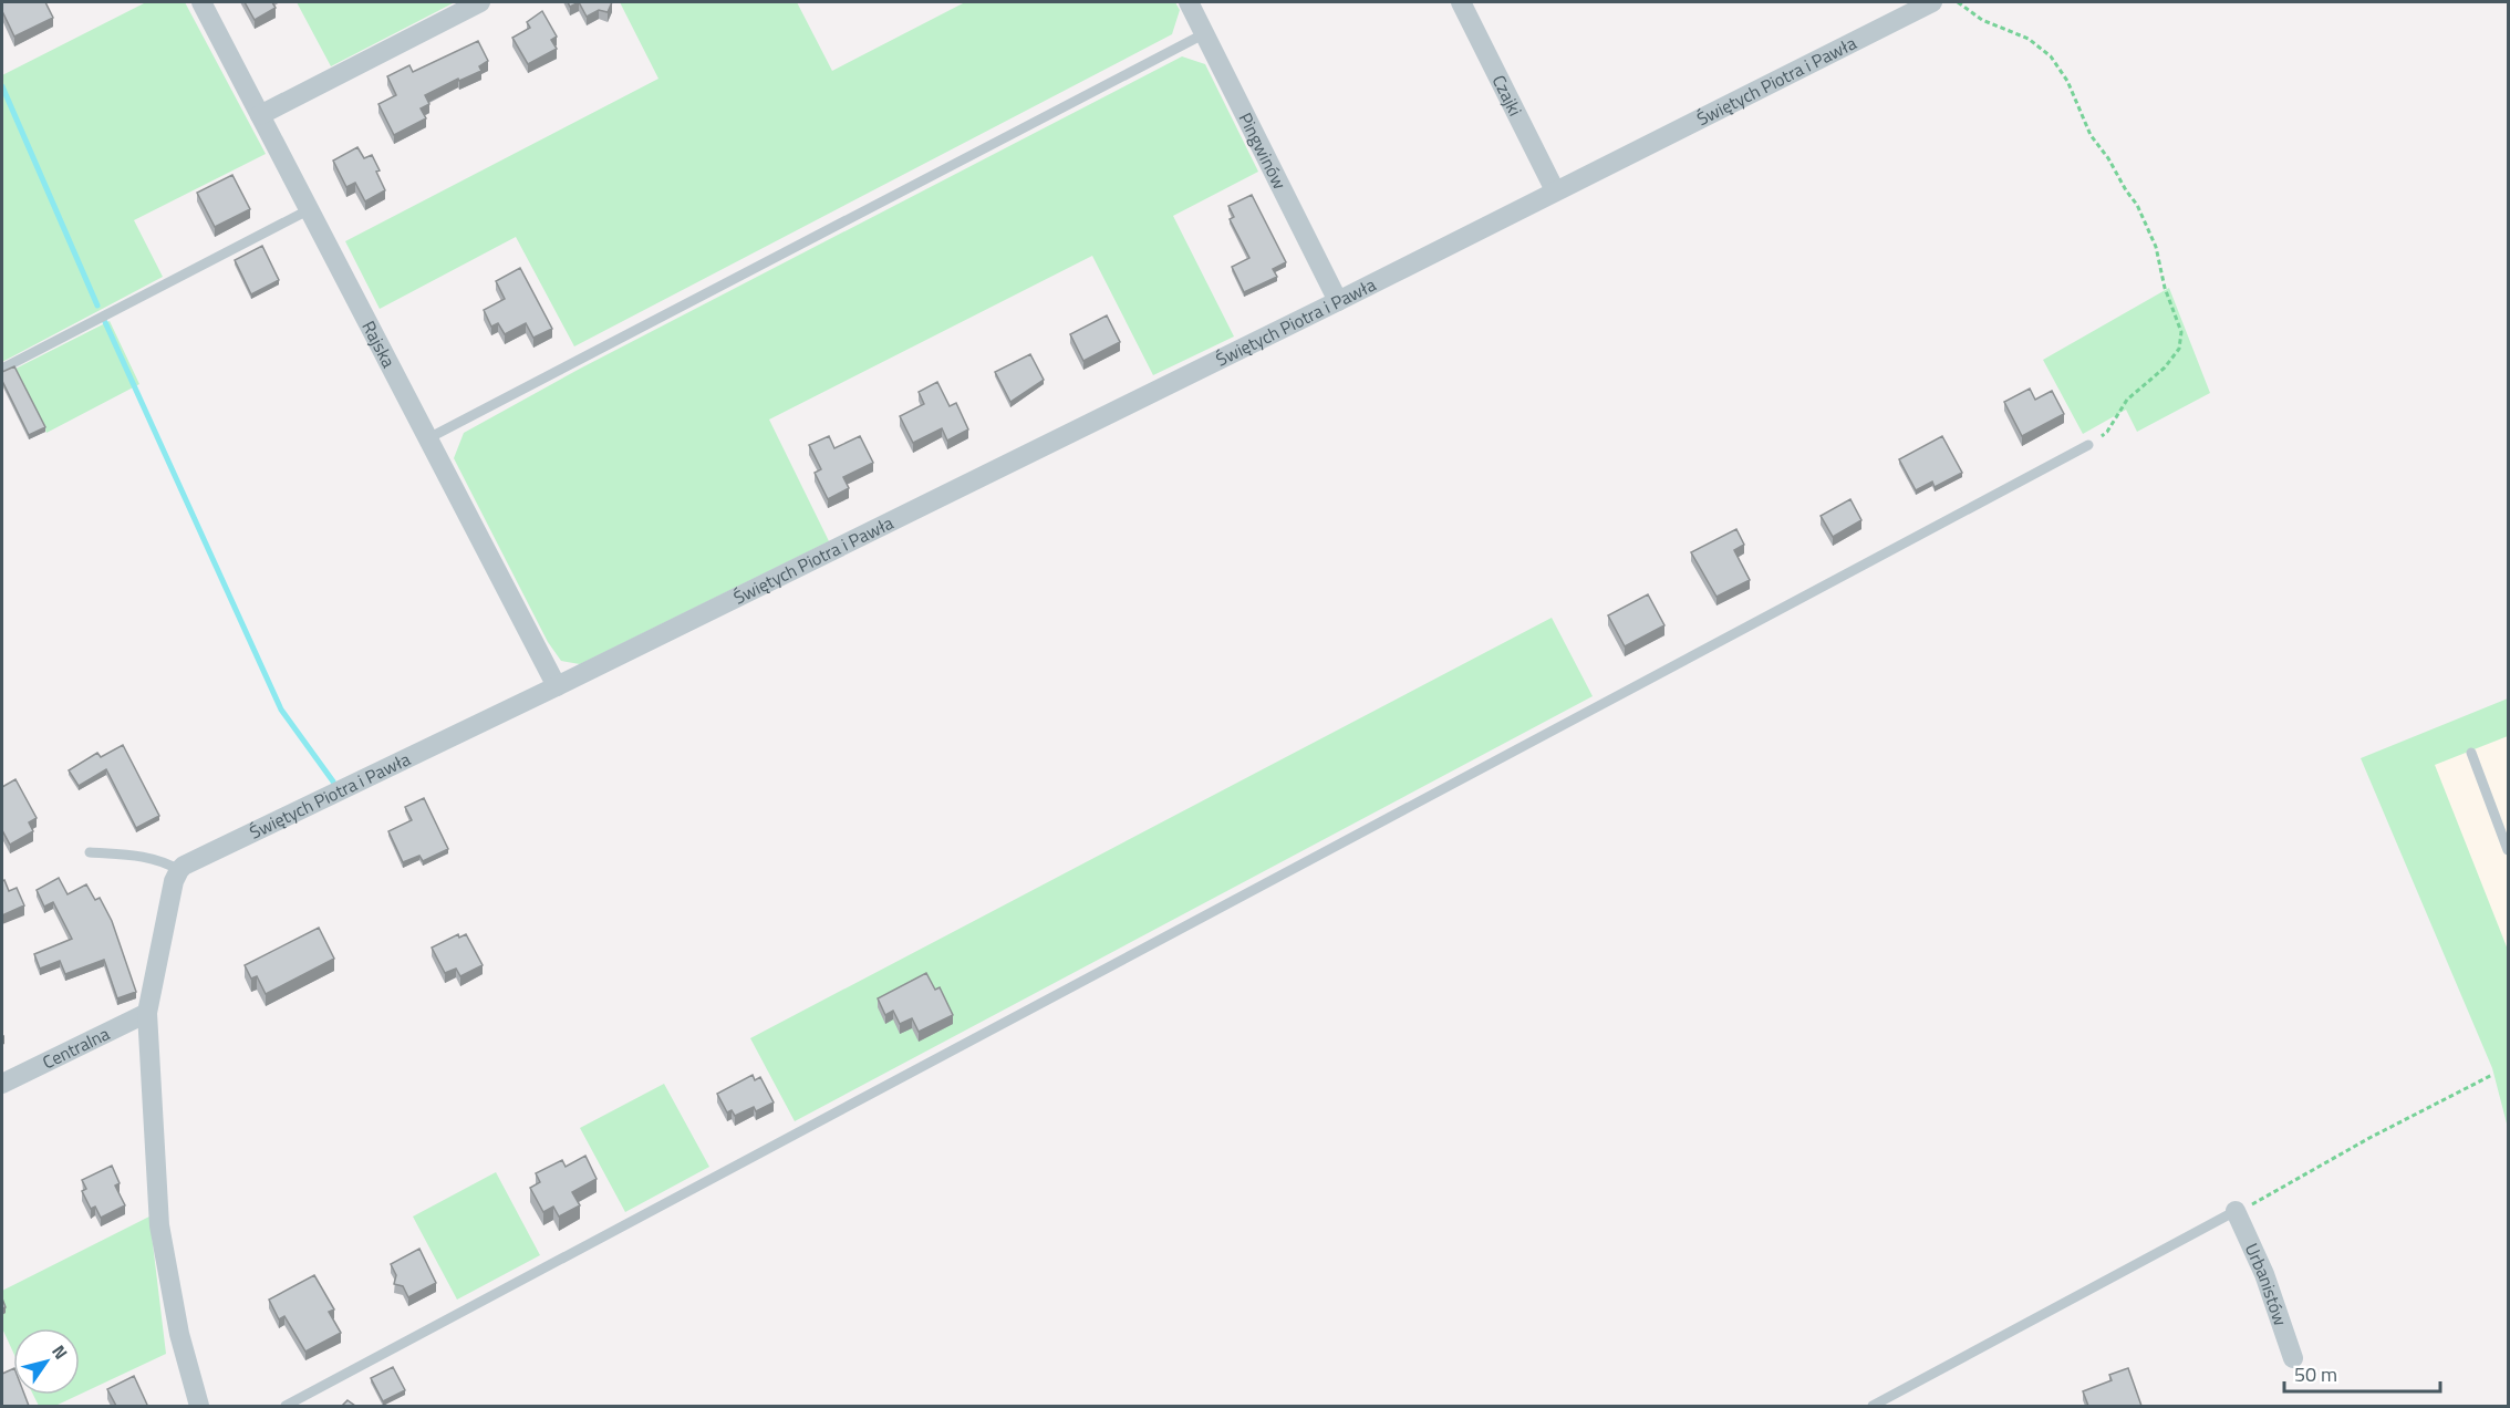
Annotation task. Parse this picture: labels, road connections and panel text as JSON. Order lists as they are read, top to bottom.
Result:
{
  "streets": {
    "street": [
      "Świętych Piotra i Pawła",
      "Czajki",
      "Pingwinów",
      "Rajska",
      "Centralna",
      "Urbanistów"
    ]
  },
  "crossings": [
    ["Świętych Piotra i Pawła", "Czajki"],
    ["Świętych Piotra i Pawła", "Pingwinów"],
    ["Świętych Piotra i Pawła", "Rajska"]
  ],
  "scale_bar": "50 m",
  "north": "top right"
}
